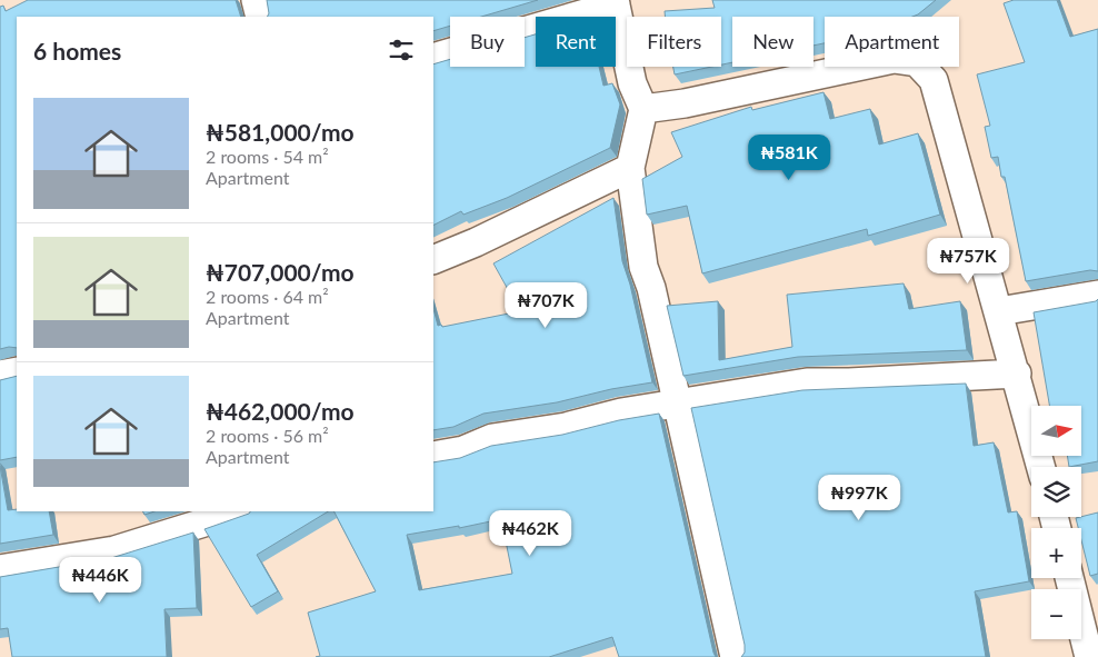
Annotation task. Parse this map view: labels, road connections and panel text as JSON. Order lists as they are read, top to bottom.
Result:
{
  "north": "right",
  "page": {
    "chip": [
      "Buy",
      "Rent",
      "Filters",
      "New",
      "Apartment"
    ],
    "heading": "6 homes",
    "list": [
      {
        "name": "₦581,000/mo",
        "note": "2 rooms · 54 m² · Apartment"
      },
      {
        "name": "₦707,000/mo",
        "note": "2 rooms · 64 m² · Apartment"
      },
      {
        "name": "₦462,000/mo",
        "note": "2 rooms · 56 m² · Apartment"
      }
    ],
    "price": [
      "₦581K",
      "₦757K",
      "₦707K",
      "₦997K",
      "₦462K",
      "₦446K"
    ],
    "map_buttons": ["+", "−"]
  }
}
